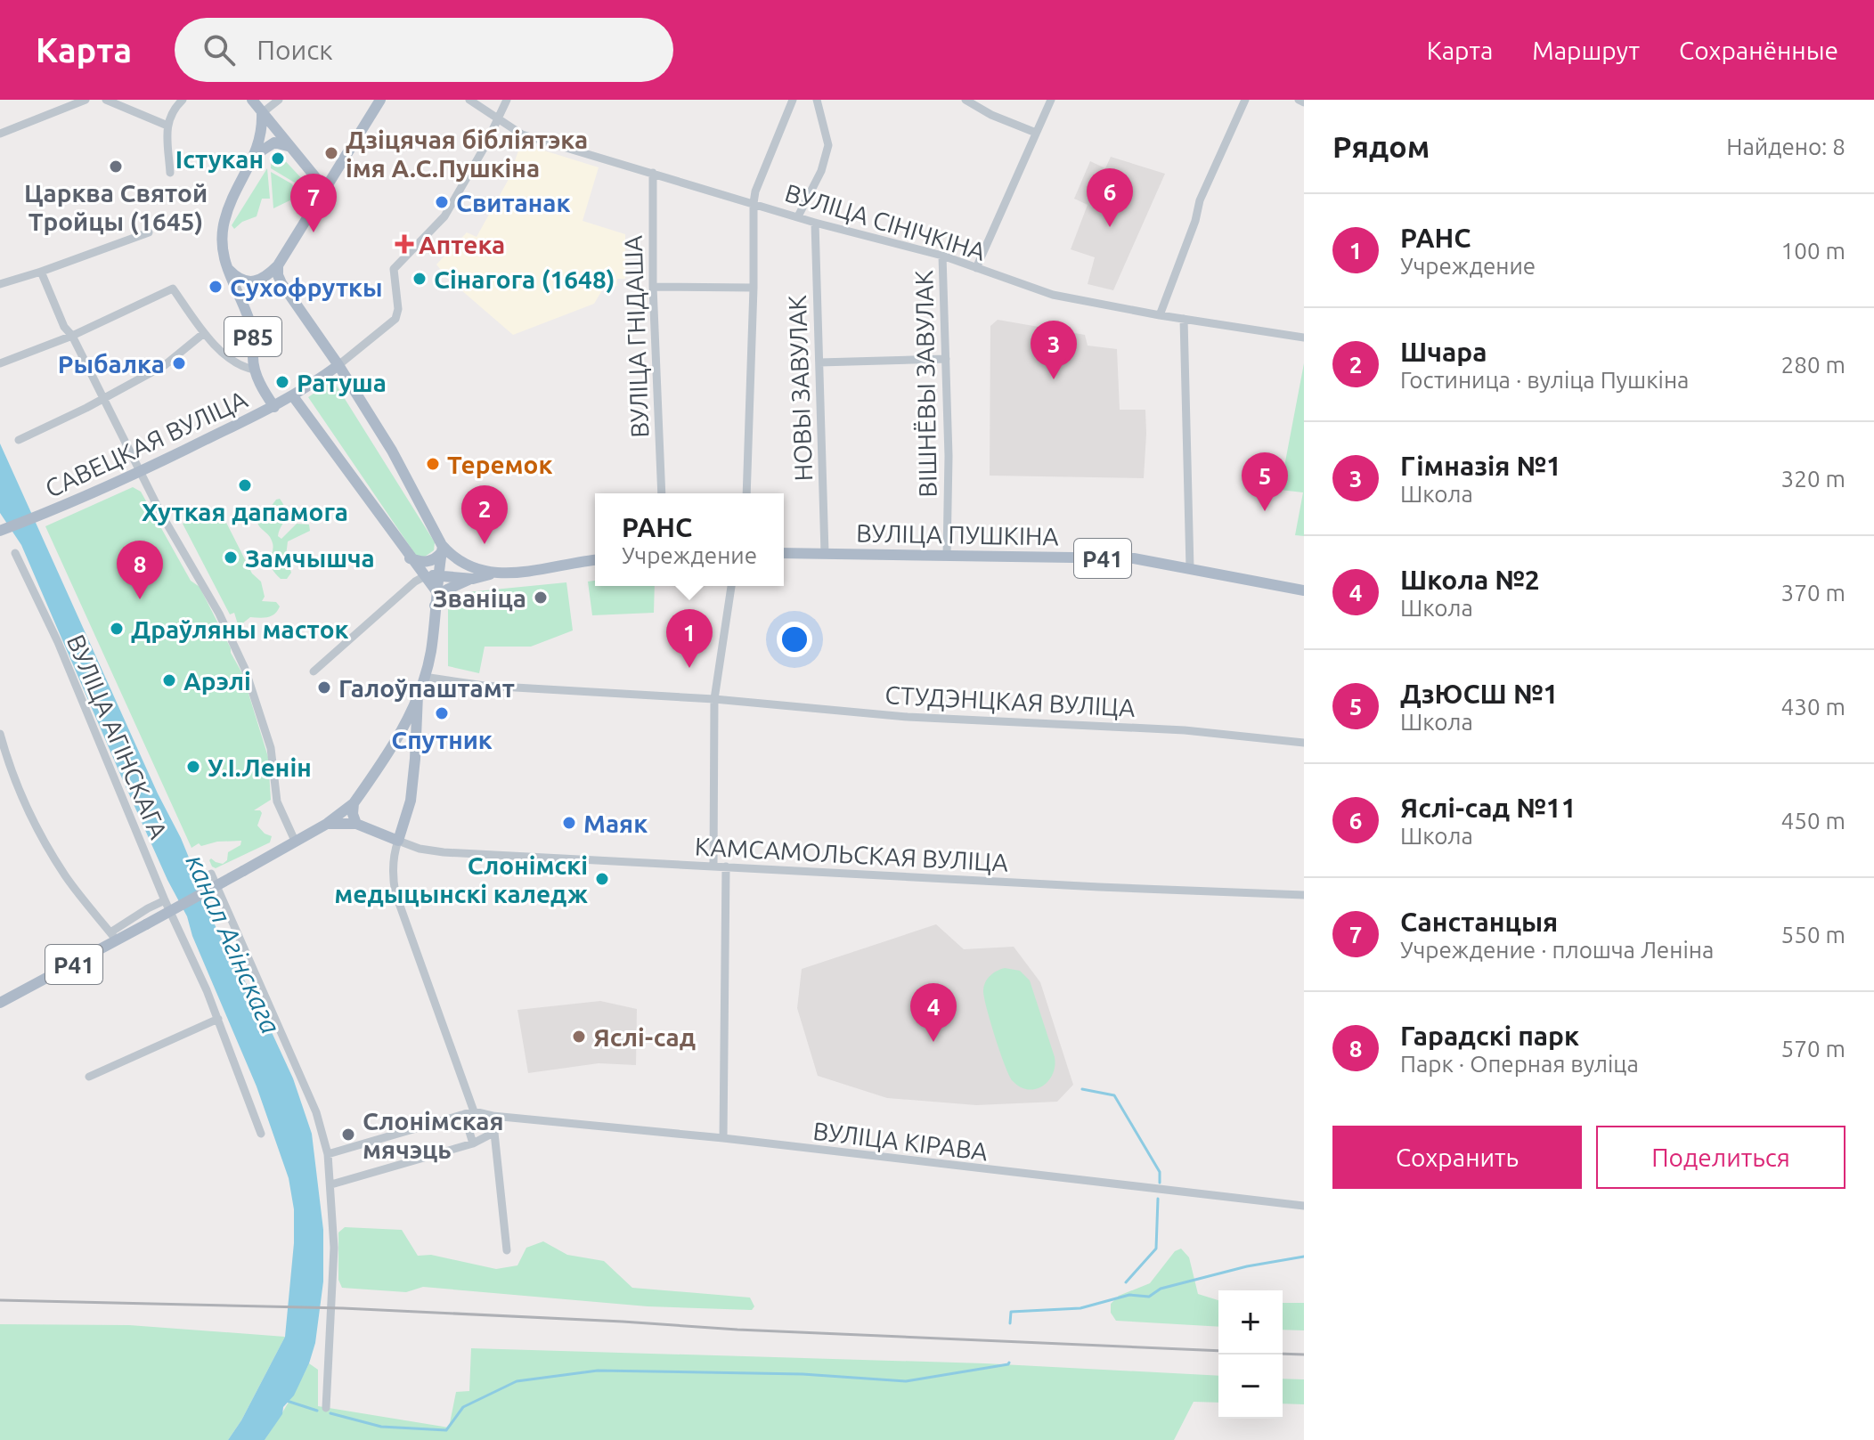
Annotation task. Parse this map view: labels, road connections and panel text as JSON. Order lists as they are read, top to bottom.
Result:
{
  "streets": {
    "main road": [
      "Р85",
      "САВЕЦКАЯ ВУЛІЦА",
      "ВУЛІЦА ПУШКІНА",
      "Р41"
    ],
    "street": [
      "ВУЛІЦА СІНІЧКІНА",
      "ВУЛІЦА ГНІДАША",
      "ВІШНЁВЫ ЗАВУЛАК",
      "НОВЫ ЗАВУЛАК",
      "СТУДЭНЦКАЯ ВУЛІЦА",
      "ВУЛІЦА АГІНСКАГА",
      "КАМСАМОЛЬСКАЯ ВУЛІЦА",
      "ВУЛІЦА КІРАВА"
    ]
  },
  "crossings": [
    ["ВУЛІЦА СІНІЧКІНА", "ВУЛІЦА ГНІДАША"],
    ["ВУЛІЦА СІНІЧКІНА", "ВІШНЁВЫ ЗАВУЛАК"],
    ["ВУЛІЦА СІНІЧКІНА", "НОВЫ ЗАВУЛАК"],
    ["ВУЛІЦА СІНІЧКІНА", "САВЕЦКАЯ ВУЛІЦА"],
    ["Р85", "САВЕЦКАЯ ВУЛІЦА"],
    ["Р85", "Р41"],
    ["ВІШНЁВЫ ЗАВУЛАК", "ВУЛІЦА ПУШКІНА"],
    ["НОВЫ ЗАВУЛАК", "ВУЛІЦА ПУШКІНА"],
    ["Р41", "СТУДЭНЦКАЯ ВУЛІЦА"],
    ["Р41", "КАМСАМОЛЬСКАЯ ВУЛІЦА"]
  ],
  "water": ["канал Агінскага"],
  "places": {
    "other": [
      "Дзіцячая бібліятэка імя А.С.Пушкіна",
      "Істукан",
      "Царква Святой Тройцы (1645)",
      "Свитанак",
      "Сінагога (1648)",
      "Сухофруткы",
      "Рыбалка",
      "Ратуша",
      "Теремок",
      "Хуткая дапамога",
      "Замчышча",
      "Званіца",
      "Драўляны масток",
      "Арэлі",
      "Галоўпаштамт",
      "Спутник",
      "У.І.Ленін",
      "Маяк",
      "Слонімскі медыцынскі каледж",
      "Яслі-сад",
      "Слонімская мячэць"
    ],
    "health": ["Аптека"]
  },
  "page": {
    "header": "Карта",
    "search": "Поиск",
    "nav": ["Карта", "Маршрут", "Сохранённые"],
    "heading": ["Рядом", "Найдено: 8"],
    "pins": [
      "6",
      "7",
      "3",
      "5",
      "2",
      "8",
      "1",
      "4"
    ],
    "list": [
      {
        "mark": "1",
        "name": "РАНС",
        "note": "Учреждение",
        "value": "100 m"
      },
      {
        "mark": "2",
        "name": "Шчара",
        "note": "Гостиница · вуліца Пушкіна",
        "value": "280 m"
      },
      {
        "mark": "3",
        "name": "Гімназія №1",
        "note": "Школа",
        "value": "320 m"
      },
      {
        "mark": "4",
        "name": "Школа №2",
        "note": "Школа",
        "value": "370 m"
      },
      {
        "mark": "5",
        "name": "ДзЮСШ №1",
        "note": "Школа",
        "value": "430 m"
      },
      {
        "mark": "6",
        "name": "Яслі-сад №11",
        "note": "Школа",
        "value": "450 m"
      },
      {
        "mark": "7",
        "name": "Санстанцыя",
        "note": "Учреждение · плошча Леніна",
        "value": "550 m"
      },
      {
        "mark": "8",
        "name": "Гарадскі парк",
        "note": "Парк · Оперная вуліца",
        "value": "570 m"
      }
    ],
    "popup": ["РАНС", "Учреждение"],
    "buttons": ["Сохранить", "Поделиться"],
    "map_buttons": ["+", "−"]
  }
}
